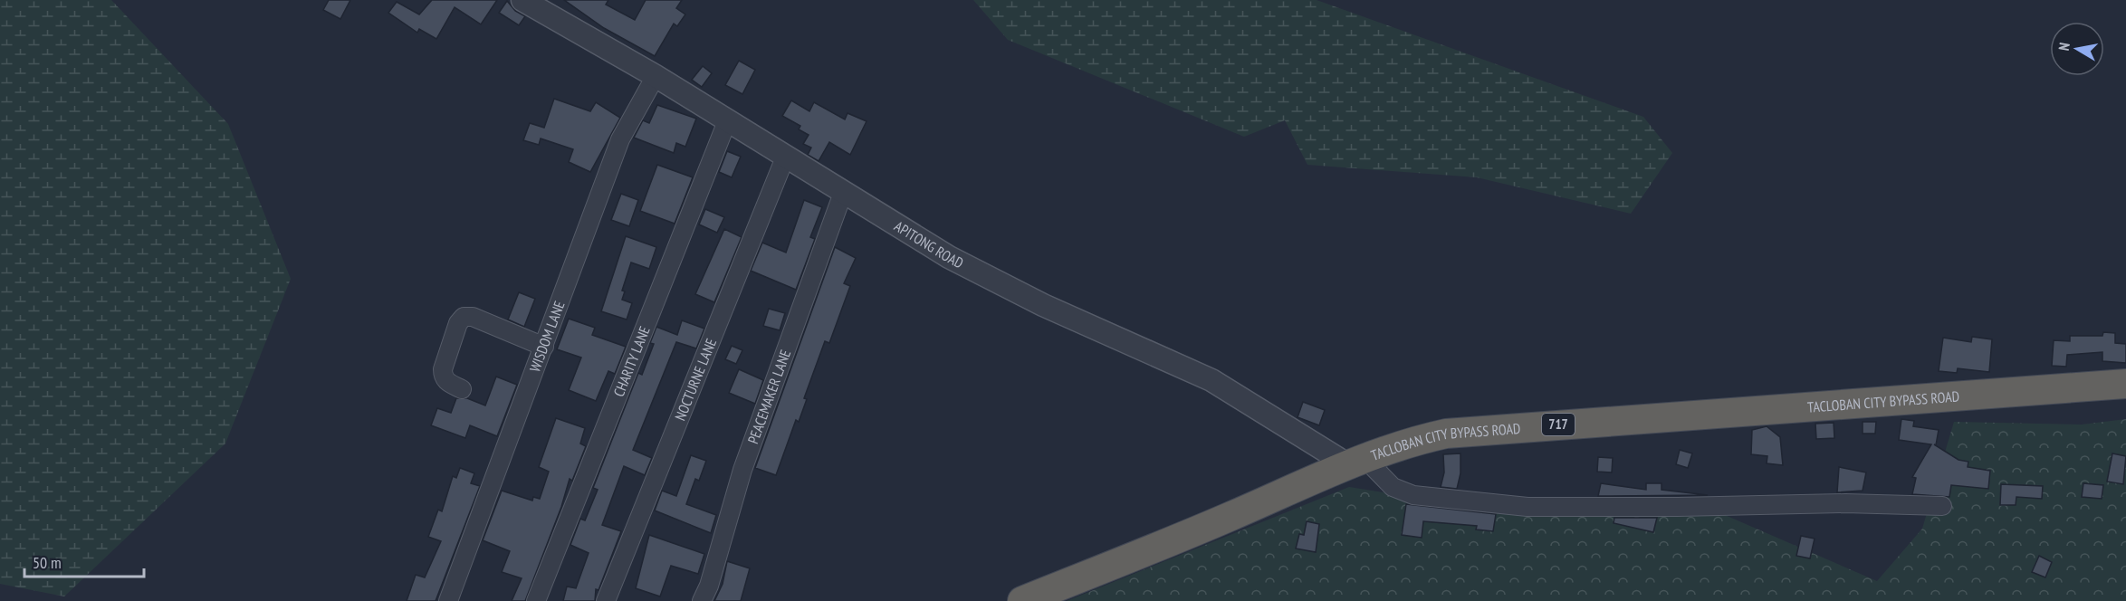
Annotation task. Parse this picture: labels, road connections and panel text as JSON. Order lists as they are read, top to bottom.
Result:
{
  "streets": {
    "highway": ["TACLOBAN CITY BYPASS ROAD", "717"],
    "street": [
      "APITONG ROAD",
      "WISDOM LANE",
      "CHARITY LANE",
      "NOCTURNE LANE",
      "PEACEMAKER LANE"
    ]
  },
  "crossings": [
    ["APITONG ROAD", "WISDOM LANE"],
    ["APITONG ROAD", "CHARITY LANE"],
    ["APITONG ROAD", "NOCTURNE LANE"],
    ["APITONG ROAD", "PEACEMAKER LANE"],
    ["APITONG ROAD", "TACLOBAN CITY BYPASS ROAD"]
  ],
  "scale_bar": "50 m",
  "north": "left"
}
